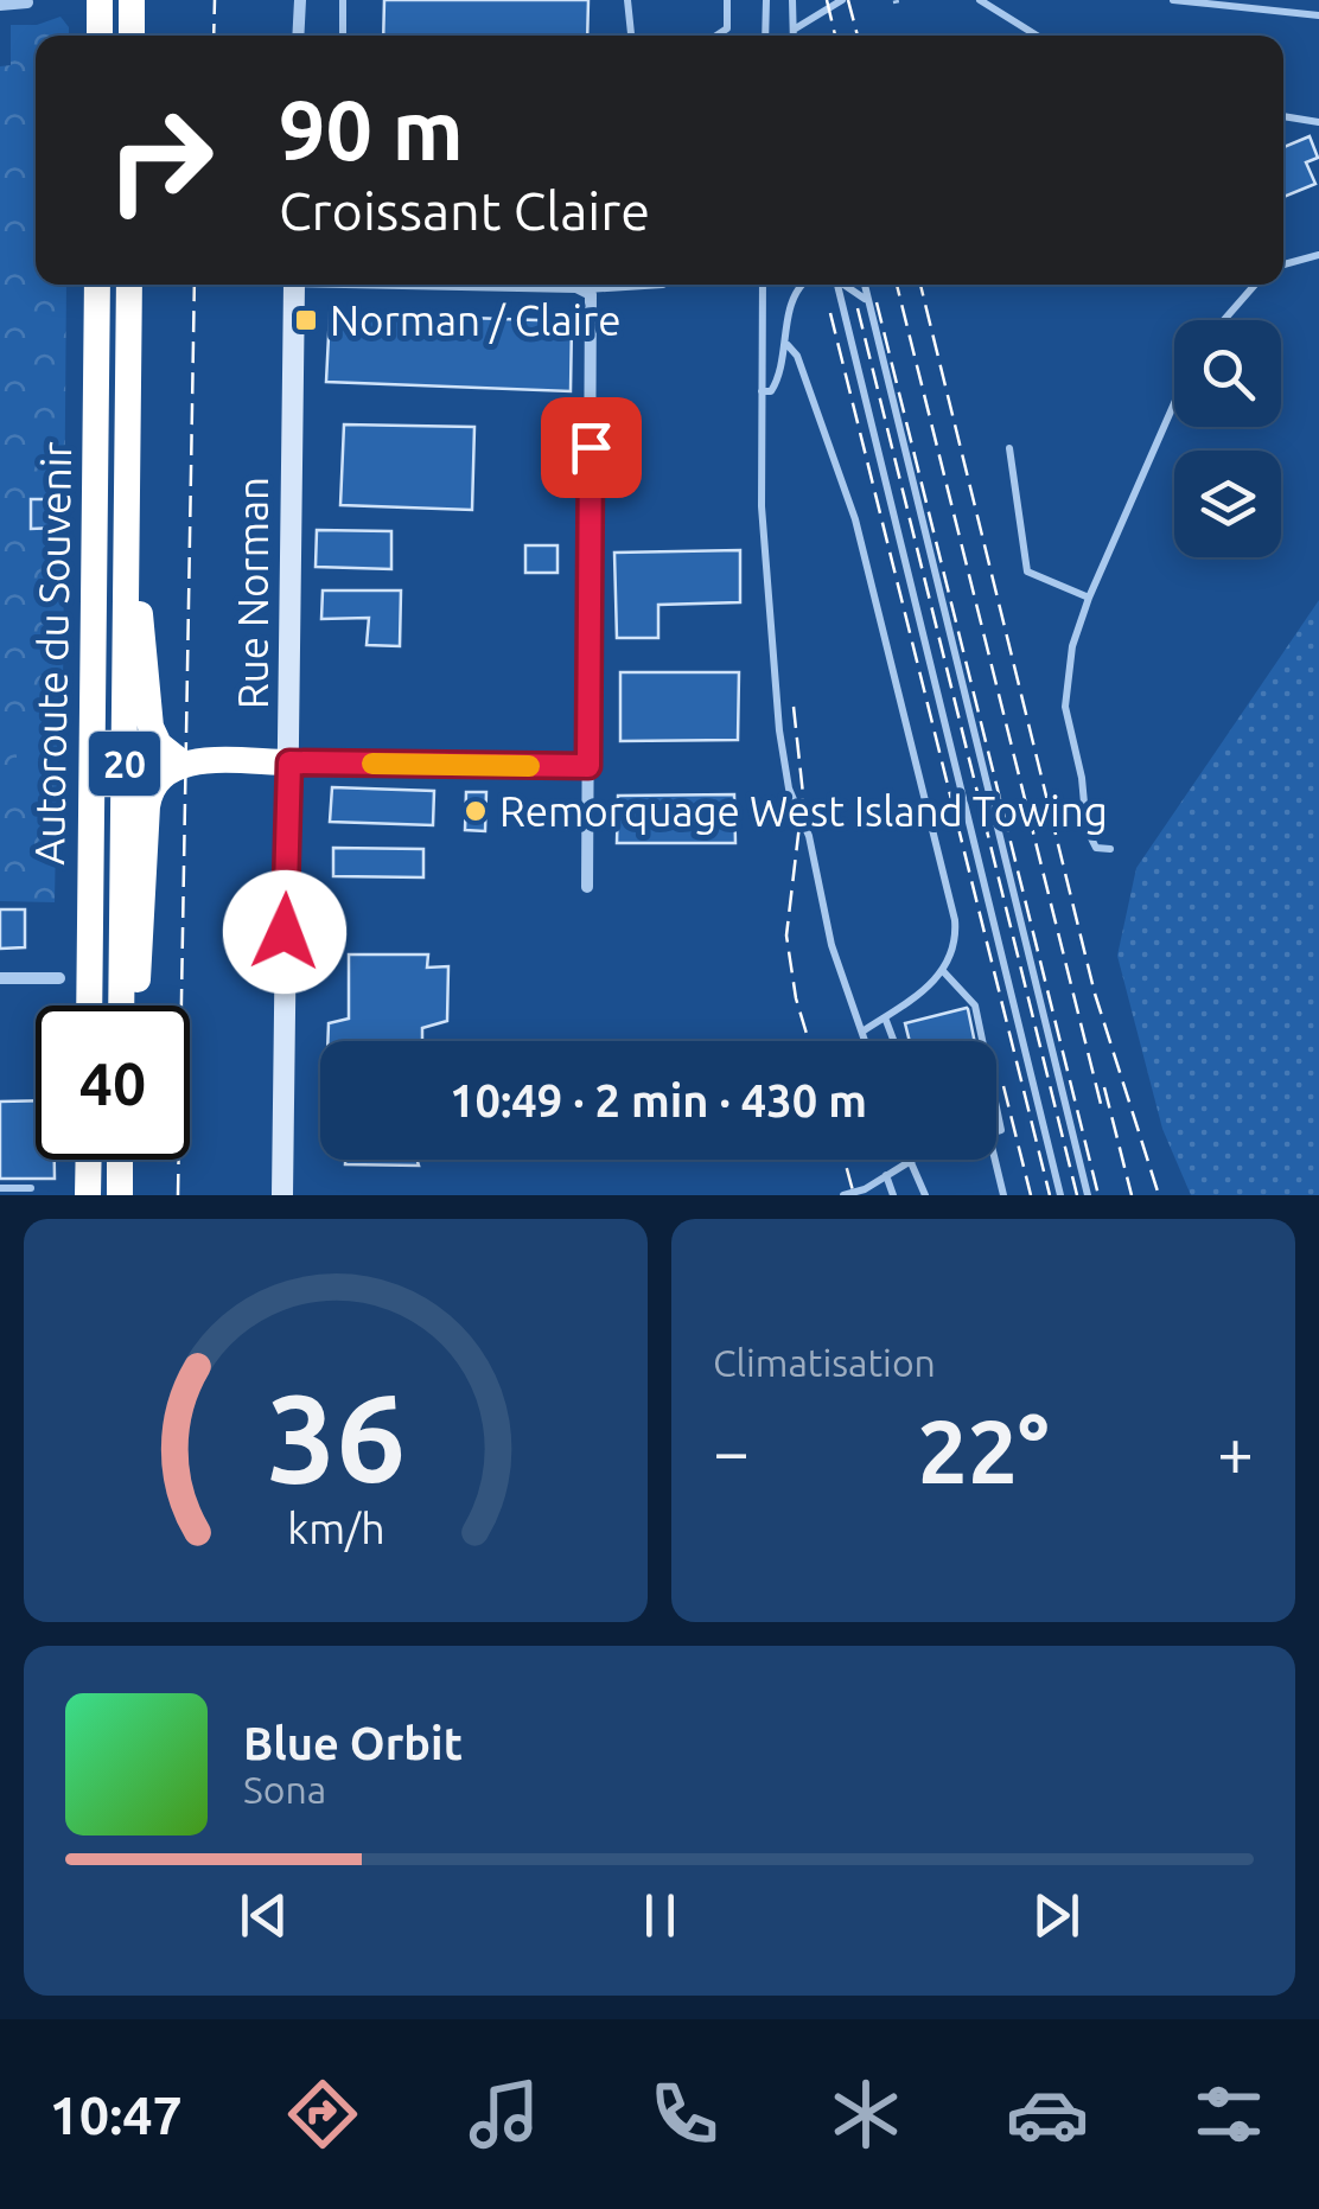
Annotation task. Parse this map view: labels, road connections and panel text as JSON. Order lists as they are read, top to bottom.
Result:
{
  "streets": {
    "highway": ["Autoroute du Souvenir", "20"],
    "street": ["Rue Norman"]
  },
  "places": {
    "transit": ["Norman / Claire"],
    "other": ["Remorquage West Island Towing"]
  },
  "page": {
    "turn": ["90 m", "Croissant Claire"],
    "limit": "40",
    "trip": "10:49 · 2 min · 430 m",
    "tile": "Climatisation",
    "heat": ["−", "22°", "+"],
    "song": ["Blue Orbit", "Sona"],
    "tabs": "10:47",
    "gauge": ["36", "km/h"]
  }
}
